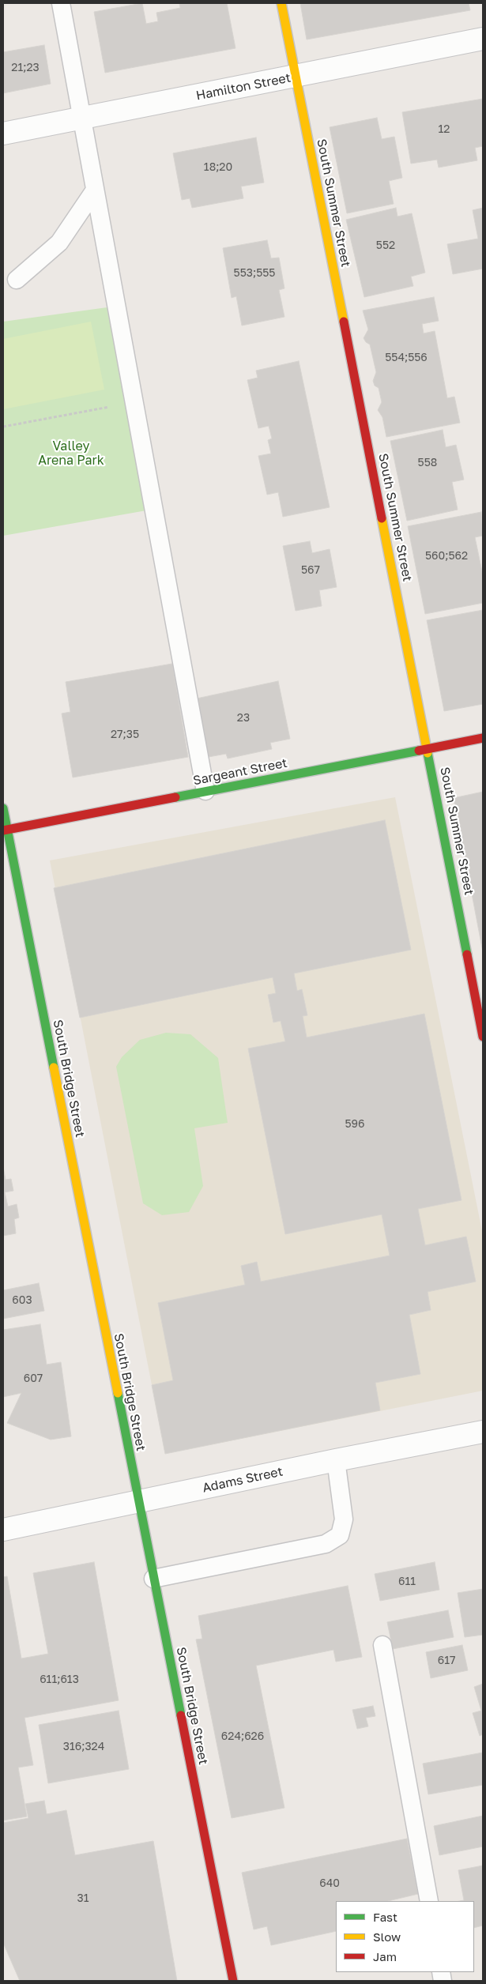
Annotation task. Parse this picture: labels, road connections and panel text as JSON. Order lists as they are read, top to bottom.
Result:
{
  "streets": {
    "street": [
      "Hamilton Street",
      "South Summer Street",
      "Sargeant Street",
      "South Bridge Street",
      "Adams Street"
    ]
  },
  "crossings": [
    ["Hamilton Street", "South Summer Street"],
    ["South Summer Street", "Sargeant Street"],
    ["Sargeant Street", "South Bridge Street"],
    ["South Bridge Street", "Adams Street"]
  ],
  "parks": ["Valley Arena Park"],
  "house_numbers": [
    "21;23",
    "12",
    "18;20",
    "552",
    "553;555",
    "554;556",
    "558",
    "560;562",
    "567",
    "23",
    "27;35",
    "596",
    "603",
    "607",
    "611",
    "617",
    "611;613",
    "624;626",
    "316;324",
    "640",
    "31"
  ],
  "legend": ["Fast", "Slow", "Jam"]
}
